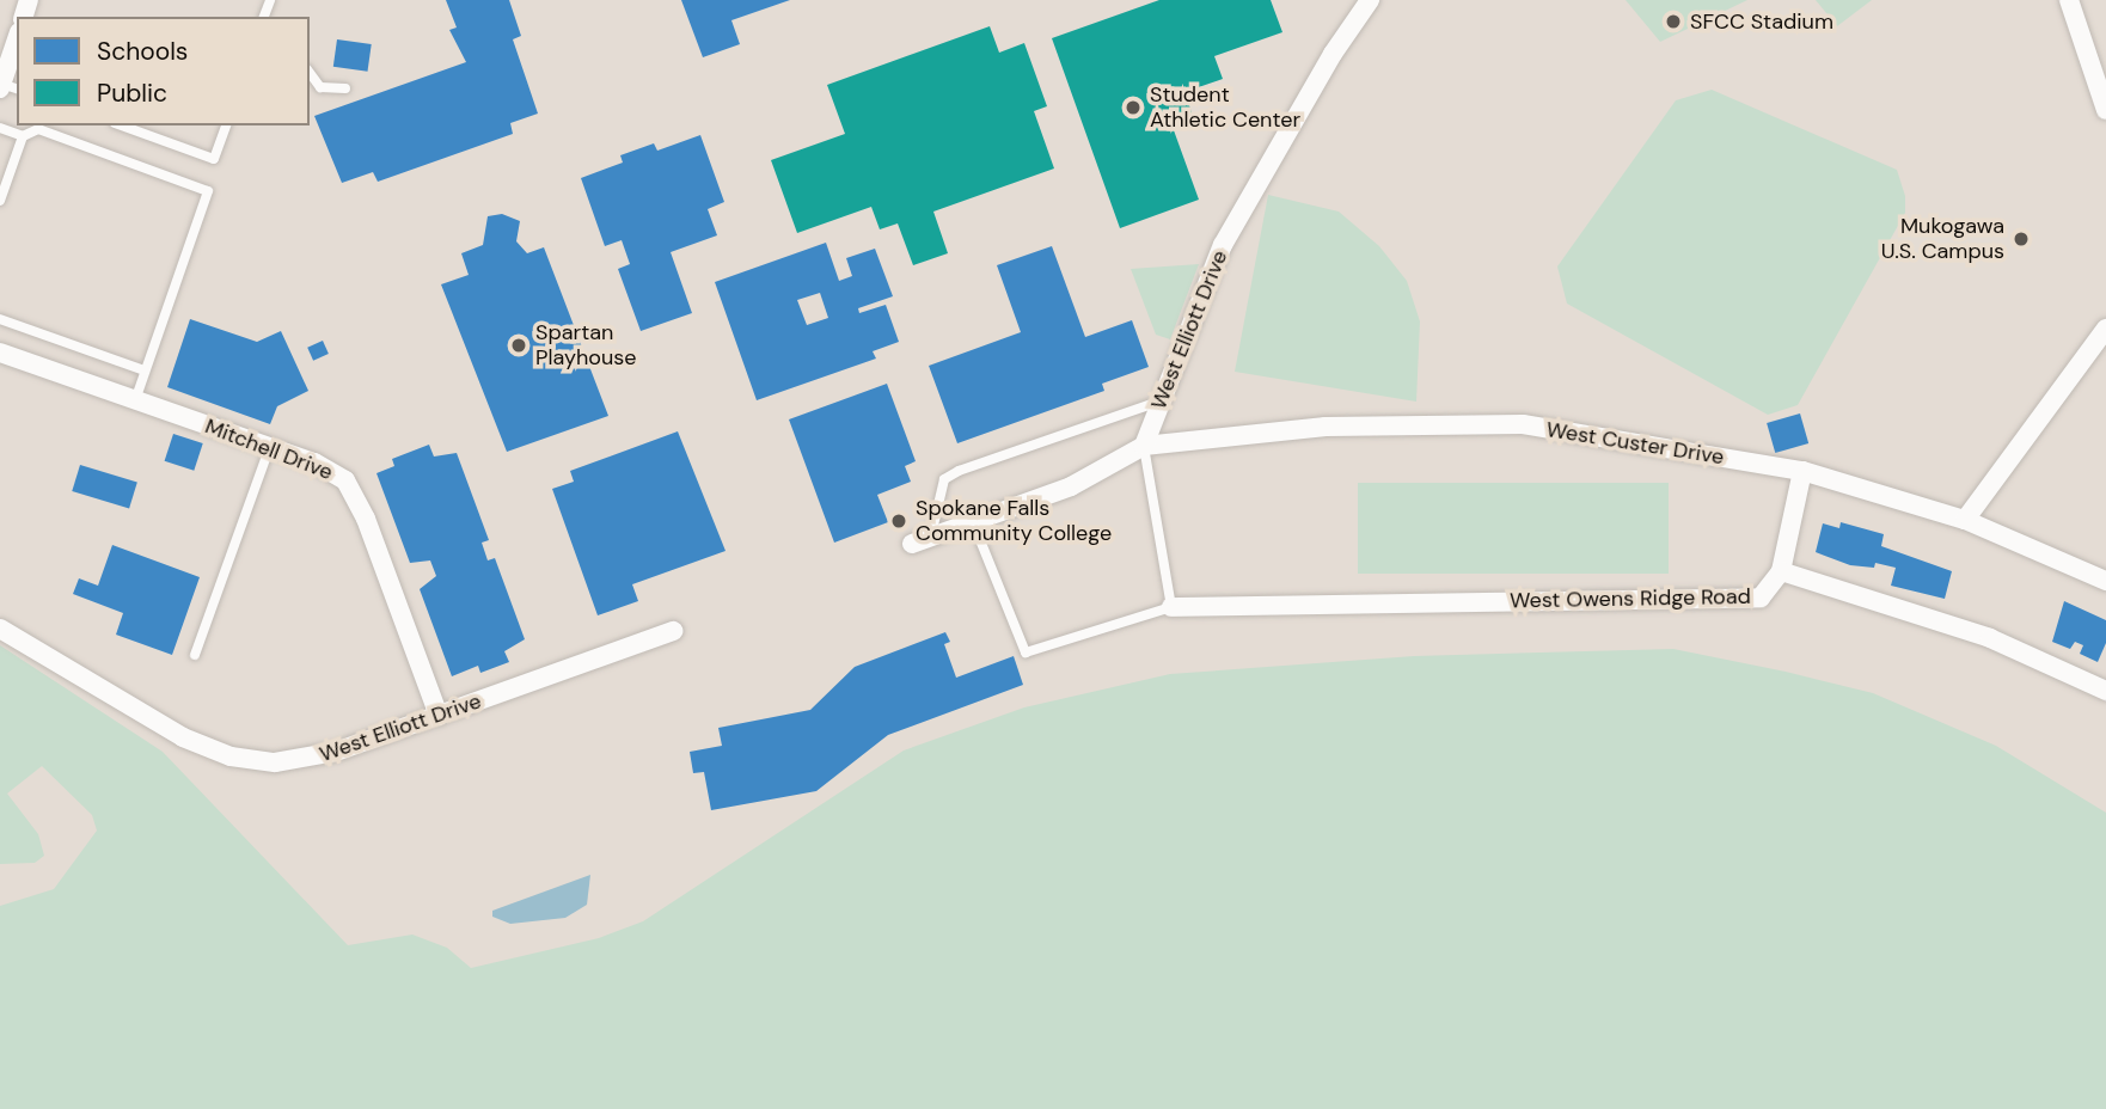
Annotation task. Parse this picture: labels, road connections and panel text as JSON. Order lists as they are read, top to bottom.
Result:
{
  "streets": {
    "street": [
      "West Elliott Drive",
      "West Custer Drive",
      "Mitchell Drive",
      "West Owens Ridge Road"
    ]
  },
  "crossings": [
    ["West Elliott Drive", "West Custer Drive"],
    ["West Elliott Drive", "Mitchell Drive"]
  ],
  "places": [
    "SFCC Stadium",
    "Student Athletic Center",
    "Mukogawa U.S. Campus",
    "Spartan Playhouse",
    "Spokane Falls Community College"
  ],
  "legend": ["Schools", "Public"]
}
